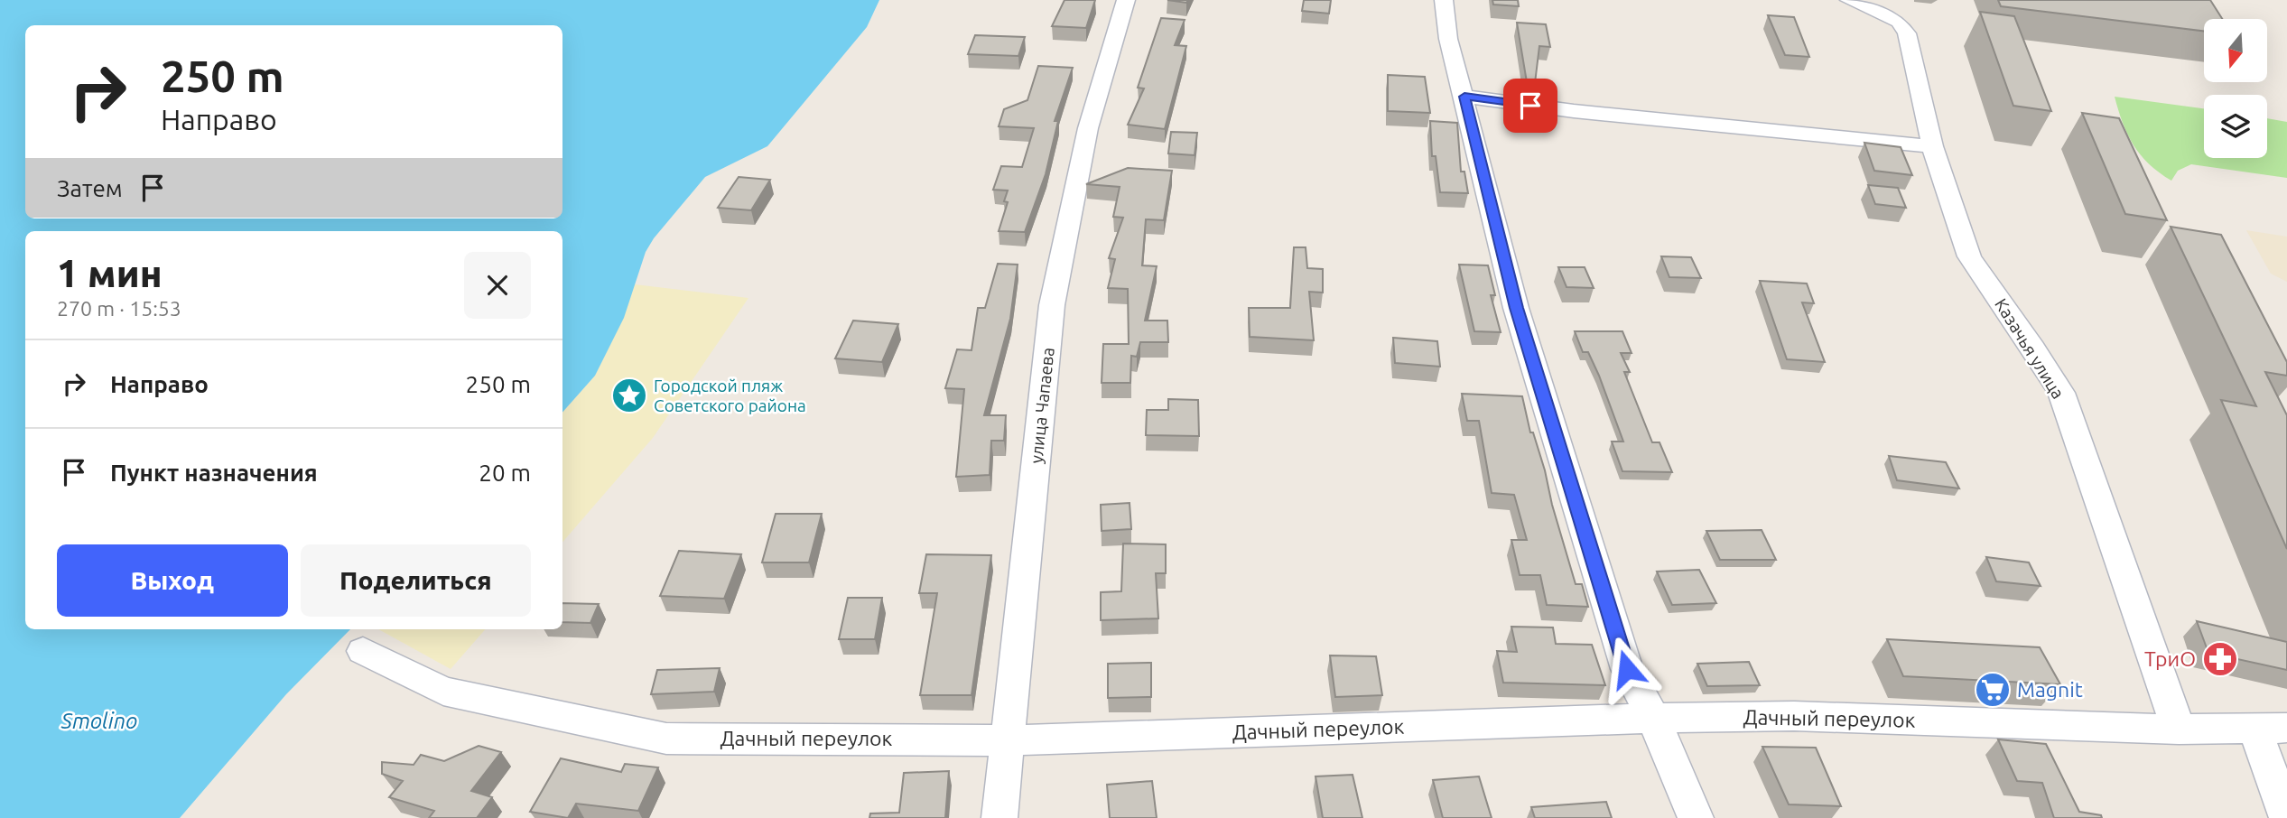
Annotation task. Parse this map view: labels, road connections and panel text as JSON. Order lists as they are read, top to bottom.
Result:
{
  "streets": {
    "street": ["Казачья улица", "улица Чапаева", "Дачный переулок"]
  },
  "crossings": [
    ["Казачья улица", "Дачный переулок"],
    ["улица Чапаева", "Дачный переулок"]
  ],
  "water": ["Smolino"],
  "places": {
    "place": ["Городской пляж Советского района"],
    "pharmacy": ["ТриО"],
    "supermarket": ["Magnit"]
  },
  "north": "bottom",
  "page": {
    "turn": ["250 m", "Направо"],
    "then": "Затем",
    "heading": ["1 мин", "270 m · 15:53"],
    "list": [
      {
        "name": "Направо",
        "value": "250 m"
      },
      {
        "name": "Пункт назначения",
        "value": "20 m"
      }
    ],
    "buttons": ["Выход", "Поделиться"]
  }
}
